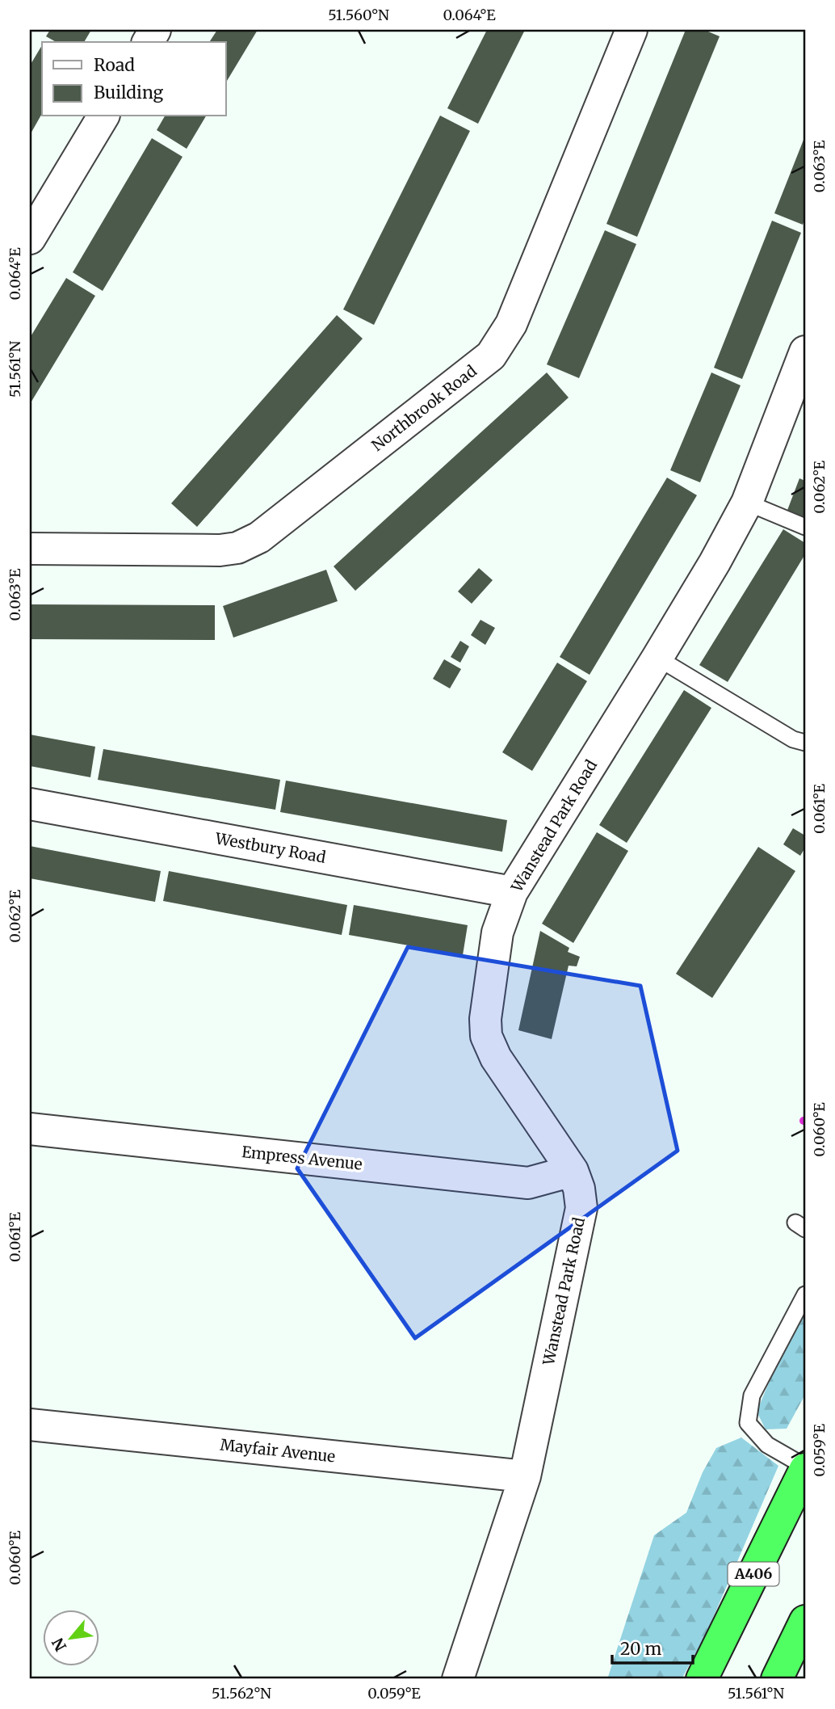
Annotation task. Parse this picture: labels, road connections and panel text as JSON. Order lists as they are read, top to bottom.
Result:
{
  "streets": {
    "highway": ["A406"],
    "street": [
      "Northbrook Road",
      "Wanstead Park Road",
      "Westbury Road",
      "Empress Avenue",
      "Mayfair Avenue"
    ]
  },
  "crossings": [
    ["Wanstead Park Road", "Westbury Road"],
    ["Wanstead Park Road", "Empress Avenue"],
    ["Wanstead Park Road", "Mayfair Avenue"]
  ],
  "legend": ["Road", "Building"],
  "scale_bar": "20 m",
  "north": "bottom left",
  "coordinates": [
    "51.560°N",
    "0.064°E",
    "0.063°E",
    "51.561°N",
    "0.062°E",
    "0.061°E",
    "0.060°E",
    "0.059°E",
    "51.562°N"
  ]
}
